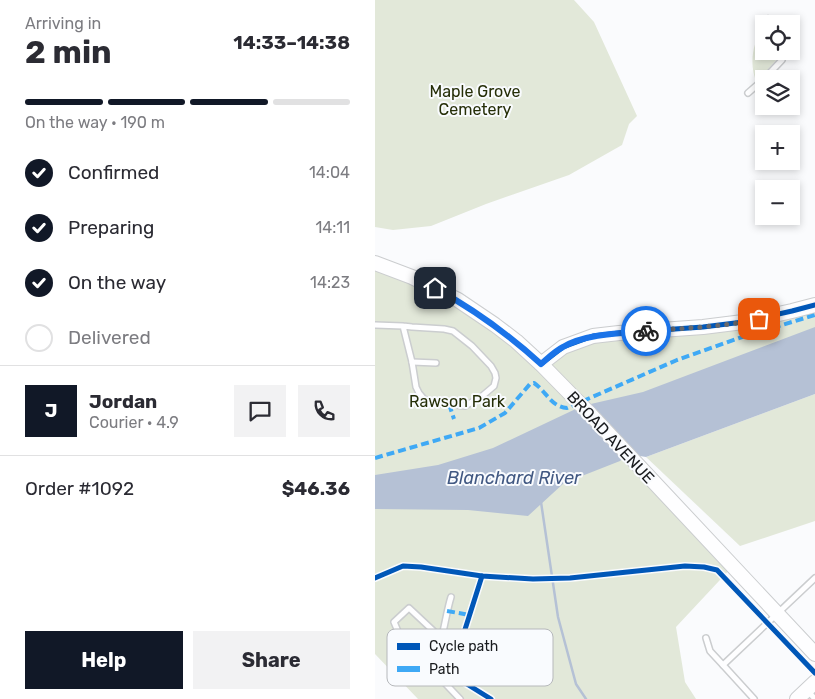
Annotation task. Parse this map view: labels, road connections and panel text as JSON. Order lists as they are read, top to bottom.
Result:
{
  "streets": {
    "main road": ["BROAD AVENUE"]
  },
  "water": ["Blanchard River"],
  "parks": ["Maple Grove Cemetery", "Rawson Park"],
  "legend": ["Cycle path", "Path"],
  "page": {
    "heading": ["2 min", "Arriving in", "14:33–14:38"],
    "panel": [
      "Jordan",
      "Courier · 4.9",
      "Order #1092",
      "$46.36"
    ],
    "map_buttons": ["+", "−"],
    "bar": "On the way · 190 m",
    "list": [
      ["Confirmed", "14:04"],
      ["Preparing", "14:11"],
      ["On the way", "14:23"],
      "Delivered"
    ],
    "round": "J",
    "buttons": ["Help", "Share"]
  }
}
